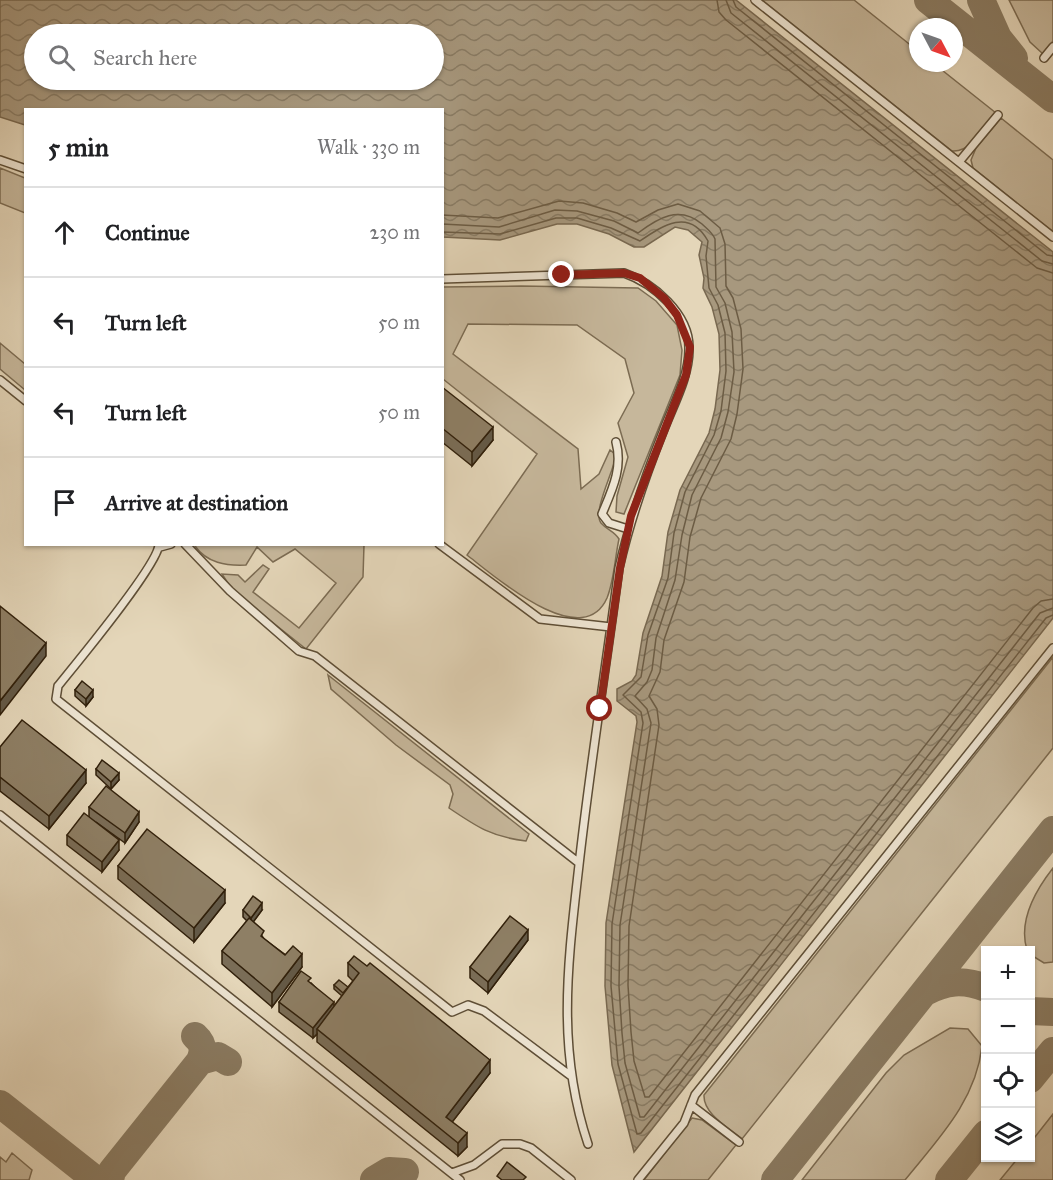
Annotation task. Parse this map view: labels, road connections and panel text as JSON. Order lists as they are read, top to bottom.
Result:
{
  "north": "bottom right",
  "page": {
    "search": "Search here",
    "heading": ["5 min", "Walk · 330 m"],
    "list": [
      ["Continue", "230 m"],
      ["Turn left", "50 m"],
      ["Turn left", "50 m"],
      "Arrive at destination"
    ],
    "map_buttons": ["+", "−"]
  }
}
